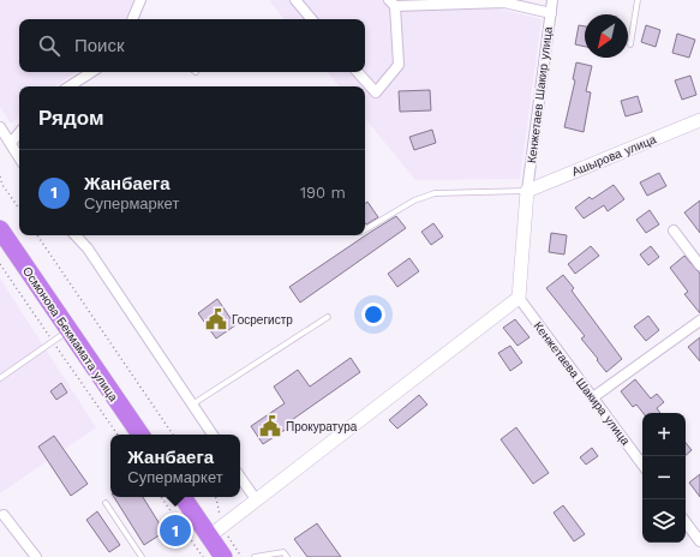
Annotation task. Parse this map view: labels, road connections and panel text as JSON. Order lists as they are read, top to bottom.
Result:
{
  "streets": {
    "highway": ["Осмонова Бекмамата улица"],
    "street": ["Кенжетаев Шакир улица", "Ашырова улица", "Кенжетаева Шакира улица"]
  },
  "crossings": [
    ["Кенжетаев Шакир улица", "Ашырова улица"]
  ],
  "places": {
    "public building": ["Госрегистр", "Прокуратура"]
  },
  "north": "bottom left",
  "page": {
    "search": "Поиск",
    "heading": "Рядом",
    "list": [
      {
        "mark": "1",
        "name": "Жанбаега",
        "note": "Супермаркет",
        "value": "190 m"
      }
    ],
    "map_buttons": ["+", "−"],
    "popup": ["Жанбаега", "Супермаркет"],
    "pins": "1"
  }
}
